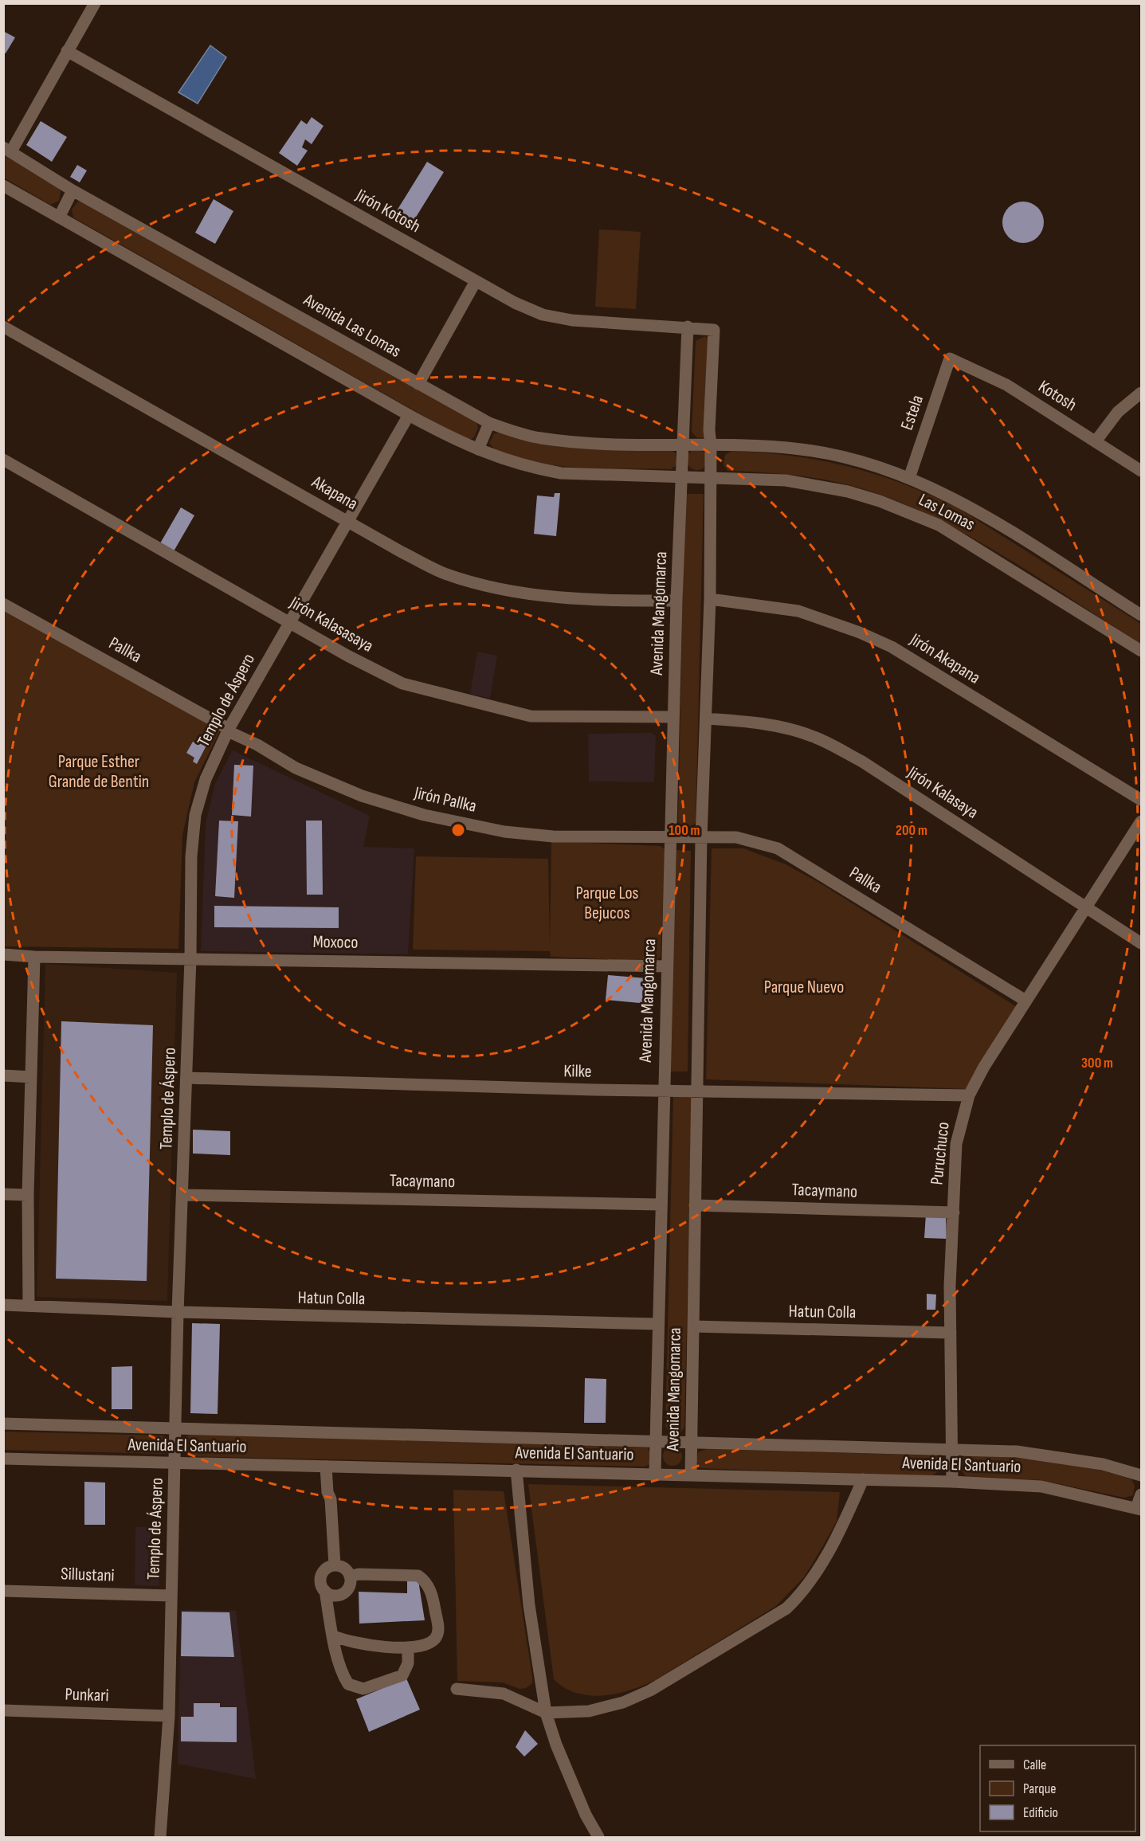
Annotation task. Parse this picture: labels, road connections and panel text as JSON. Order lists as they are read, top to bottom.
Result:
{
  "streets": {
    "street": [
      "Jirón Kotosh",
      "Avenida Las Lomas",
      "Kotosh",
      "Estela",
      "Akapana",
      "Las Lomas",
      "Avenida Mangomarca",
      "Jirón Kalasasaya",
      "Pallka",
      "Jirón Akapana",
      "Templo de Áspero",
      "Jirón Kalasaya",
      "Jirón Pallka",
      "Moxoco",
      "Kilke",
      "Puruchuco",
      "Tacaymano",
      "Hatun Colla",
      "Avenida El Santuario",
      "Sillustani",
      "Punkari"
    ]
  },
  "crossings": [
    ["Jirón Kotosh", "Avenida Mangomarca"],
    ["Avenida Las Lomas", "Las Lomas"],
    ["Avenida Las Lomas", "Avenida Mangomarca"],
    ["Kotosh", "Estela"],
    ["Estela", "Las Lomas"],
    ["Akapana", "Avenida Mangomarca"],
    ["Akapana", "Templo de Áspero"],
    ["Las Lomas", "Avenida Mangomarca"],
    ["Avenida Mangomarca", "Jirón Kalasasaya"],
    ["Avenida Mangomarca", "Pallka"],
    ["Avenida Mangomarca", "Jirón Akapana"],
    ["Avenida Mangomarca", "Jirón Kalasaya"],
    ["Avenida Mangomarca", "Jirón Pallka"],
    ["Avenida Mangomarca", "Moxoco"],
    ["Avenida Mangomarca", "Kilke"],
    ["Avenida Mangomarca", "Tacaymano"],
    ["Avenida Mangomarca", "Hatun Colla"],
    ["Avenida Mangomarca", "Avenida El Santuario"],
    ["Jirón Kalasasaya", "Templo de Áspero"],
    ["Pallka", "Templo de Áspero"],
    ["Pallka", "Jirón Pallka"],
    ["Pallka", "Puruchuco"],
    ["Templo de Áspero", "Jirón Pallka"],
    ["Templo de Áspero", "Moxoco"],
    ["Templo de Áspero", "Kilke"],
    ["Templo de Áspero", "Tacaymano"],
    ["Templo de Áspero", "Hatun Colla"],
    ["Templo de Áspero", "Avenida El Santuario"],
    ["Templo de Áspero", "Sillustani"],
    ["Templo de Áspero", "Punkari"],
    ["Jirón Kalasaya", "Puruchuco"],
    ["Kilke", "Puruchuco"],
    ["Puruchuco", "Tacaymano"],
    ["Puruchuco", "Hatun Colla"],
    ["Puruchuco", "Avenida El Santuario"]
  ],
  "parks": ["Parque Esther Grande de Bentin", "Parque Los Bejucos", "Parque Nuevo"],
  "legend": ["Calle", "Parque", "Edificio"],
  "rings": ["100 m", "200 m", "300 m"]
}
